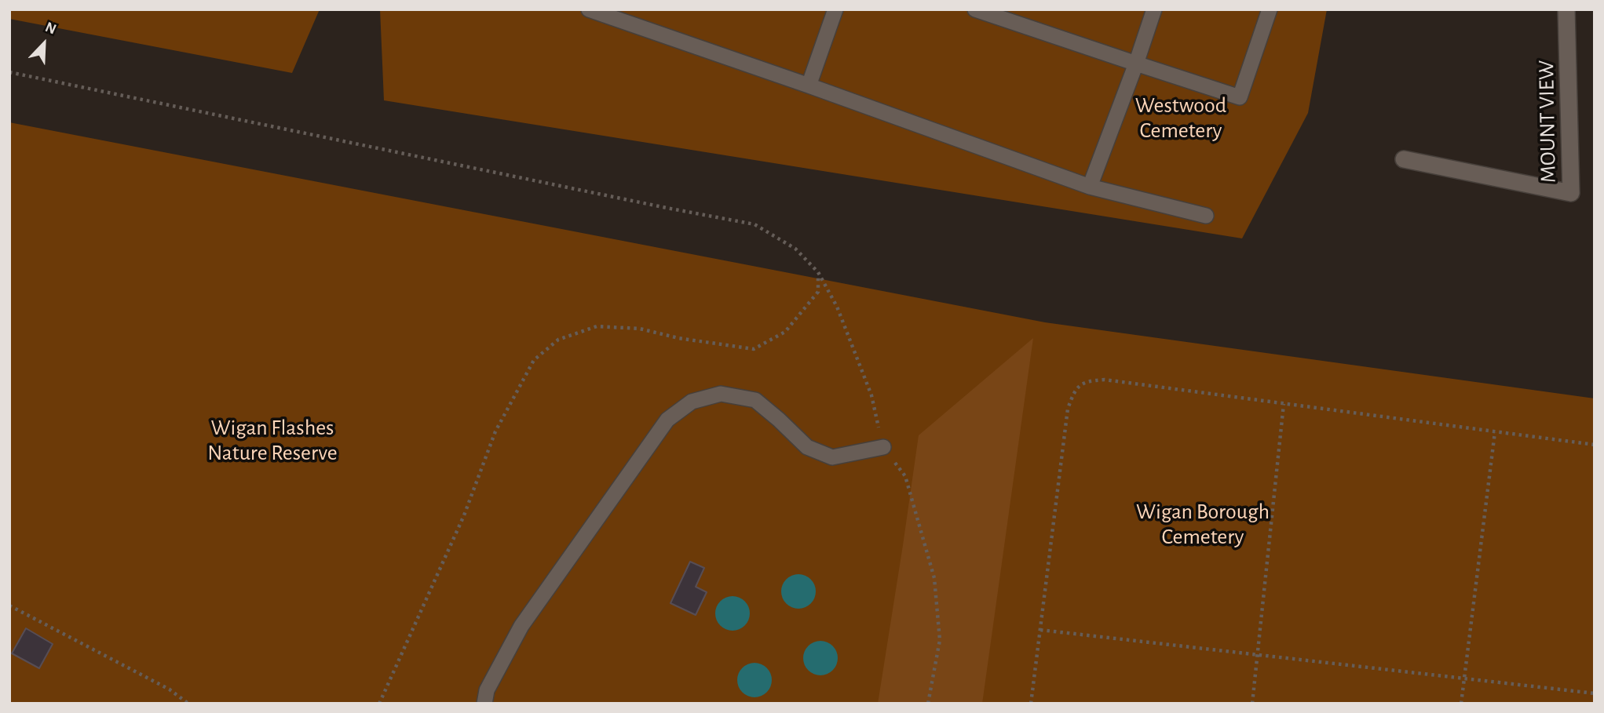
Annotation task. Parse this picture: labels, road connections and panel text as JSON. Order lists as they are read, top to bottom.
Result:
{
  "streets": {
    "street": ["MOUNT VIEW"]
  },
  "parks": ["Westwood Cemetery", "Wigan Flashes Nature Reserve", "Wigan Borough Cemetery"],
  "north": "top right"
}
